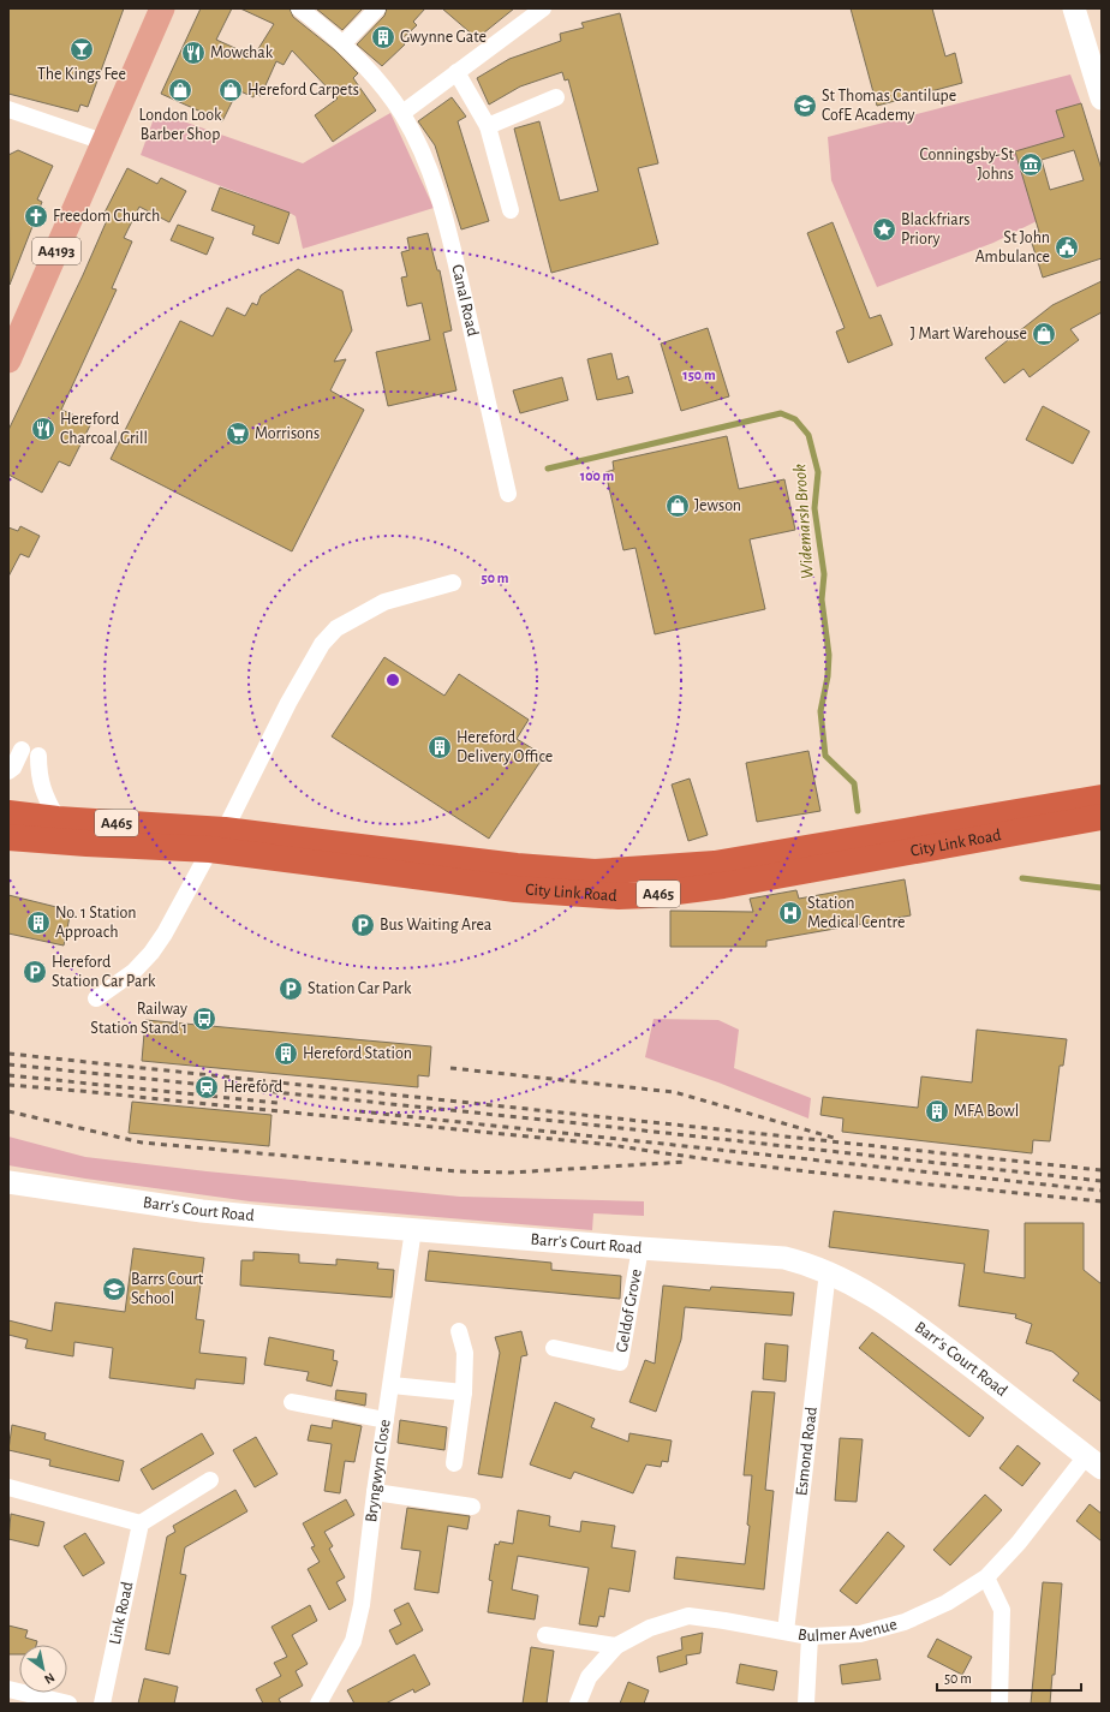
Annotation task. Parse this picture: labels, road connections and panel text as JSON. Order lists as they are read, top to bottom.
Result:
{
  "streets": {
    "highway": ["A465", "City Link Road"],
    "main road": ["A4193"],
    "street": [
      "Canal Road",
      "Barr's Court Road",
      "Geldof Grove",
      "Esmond Road",
      "Bryngwyn Close",
      "Link Road",
      "Bulmer Avenue"
    ]
  },
  "crossings": [
    ["A465", "City Link Road"],
    ["Barr's Court Road", "Geldof Grove"],
    ["Barr's Court Road", "Esmond Road"],
    ["Barr's Court Road", "Bryngwyn Close"],
    ["Barr's Court Road", "Bulmer Avenue"],
    ["Esmond Road", "Bulmer Avenue"]
  ],
  "water": ["Widemarsh Brook"],
  "places": {
    "building": [
      "Gwynne Gate",
      "Hereford Delivery Office",
      "No. 1 Station Approach",
      "Hereford Station",
      "MFA Bowl"
    ],
    "bar": ["The Kings Fee"],
    "restaurant": ["Mowchak", "Hereford Charcoal Grill"],
    "shop": [
      "London Look Barber Shop",
      "Hereford Carpets",
      "J Mart Warehouse",
      "Jewson"
    ],
    "school or university": ["St Thomas Cantilupe CofE Academy", "Barrs Court School"],
    "museum": ["Conningsby-St Johns"],
    "church": ["Freedom Church"],
    "place": ["Blackfriars Priory"],
    "public building": ["St John Ambulance"],
    "supermarket": ["Morrisons"],
    "hospital": ["Station Medical Centre"],
    "parking": ["Bus Waiting Area", "Hereford Station Car Park", "Station Car Park"],
    "bus stop": ["Railway Station Stand 1"],
    "station": ["Hereford"]
  },
  "scale_bar": "50 m",
  "north": "bottom right",
  "rings": ["150 m", "100 m", "50 m"]
}
